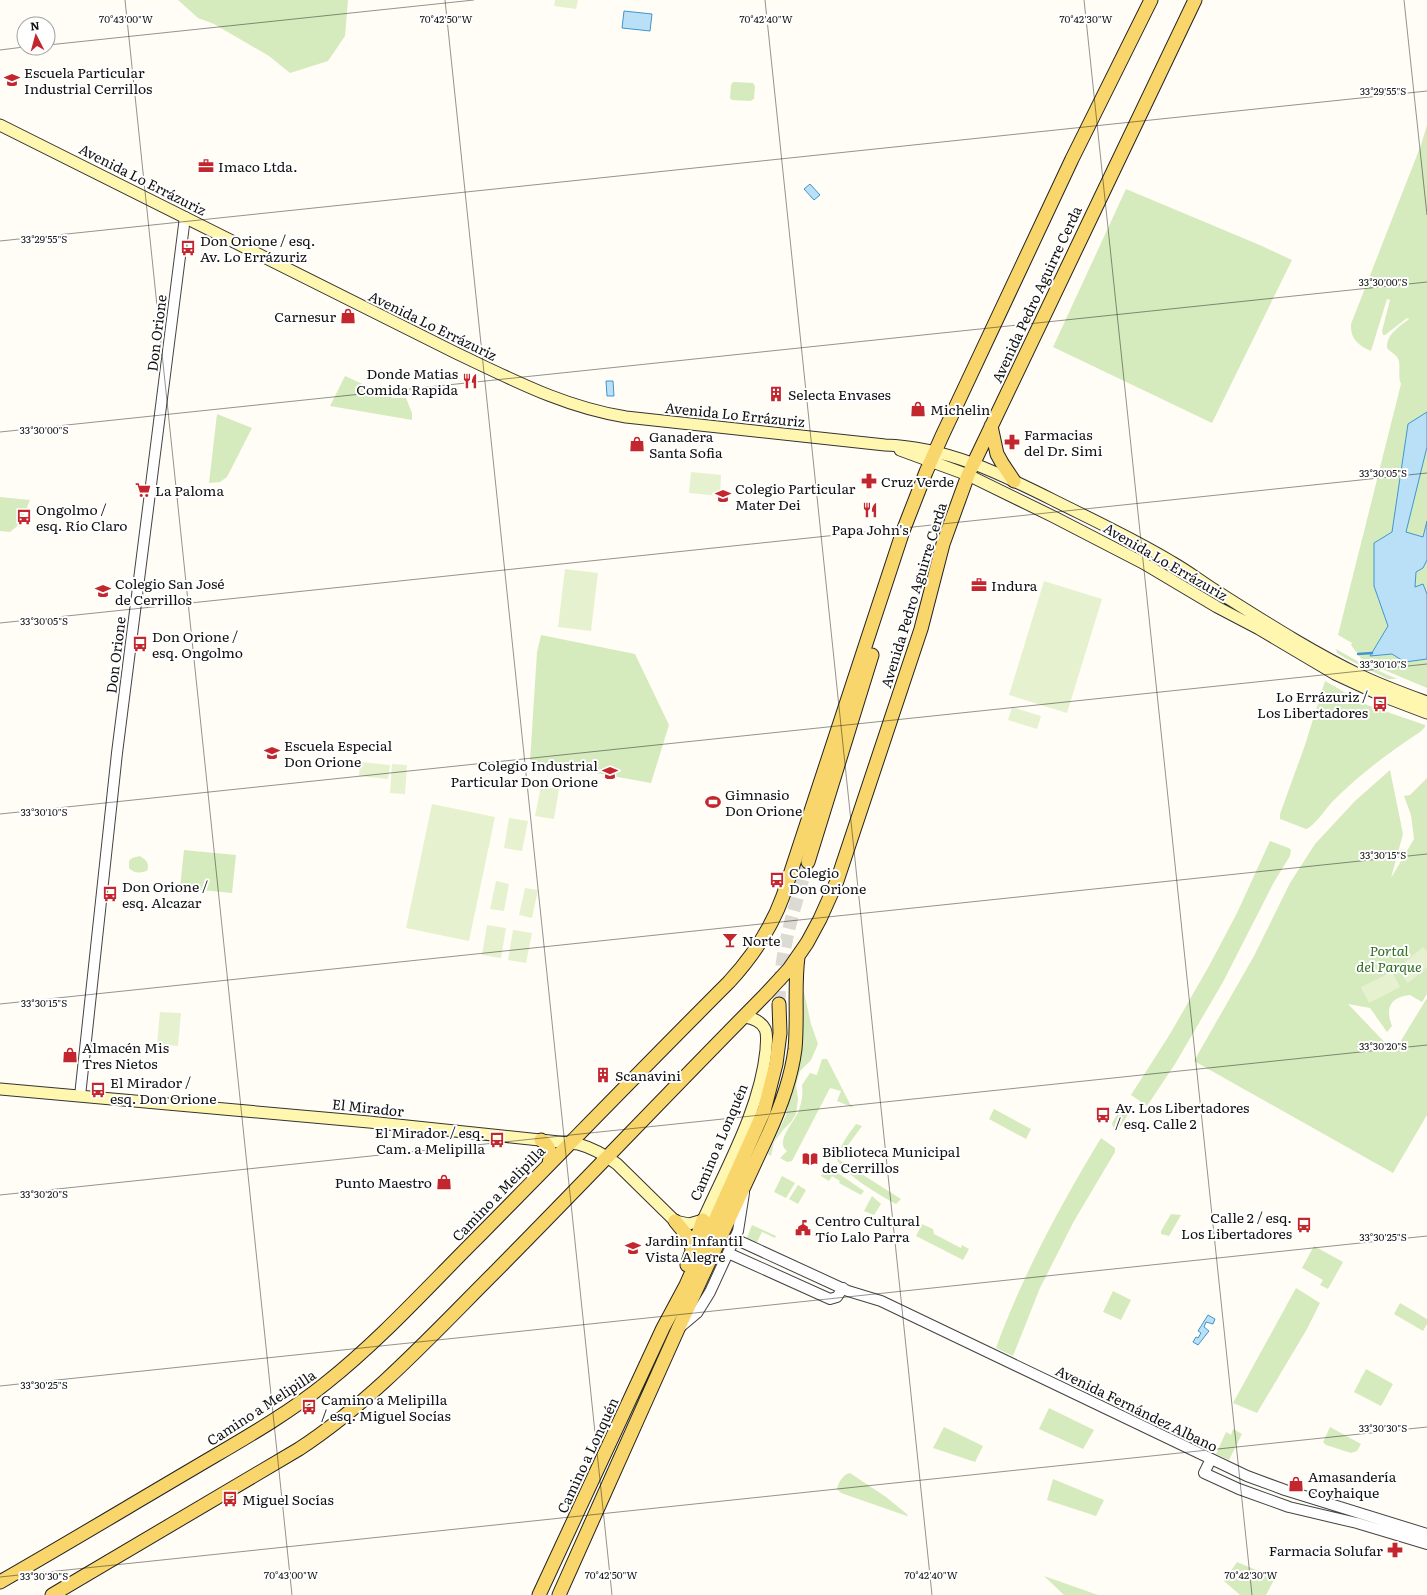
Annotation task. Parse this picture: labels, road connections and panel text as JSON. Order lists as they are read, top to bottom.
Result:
{
  "streets": {
    "main road": [
      "Avenida Lo Errázuriz",
      "Avenida Pedro Aguirre Cerda",
      "El Mirador",
      "Camino a Lonquén",
      "Camino a Melipilla"
    ],
    "street": ["Don Orione", "Avenida Fernández Albano"]
  },
  "crossings": [
    ["Avenida Lo Errázuriz", "Avenida Pedro Aguirre Cerda"],
    ["Avenida Lo Errázuriz", "Don Orione"],
    ["Avenida Pedro Aguirre Cerda", "El Mirador"],
    ["Avenida Pedro Aguirre Cerda", "Camino a Lonquén"],
    ["Avenida Pedro Aguirre Cerda", "Camino a Melipilla"],
    ["Don Orione", "El Mirador"],
    ["El Mirador", "Camino a Melipilla"]
  ],
  "parks": ["Portal del Parque"],
  "places": {
    "school or university": [
      "Escuela Particular Industrial Cerrillos",
      "Colegio Particular Mater Dei",
      "Colegio San José de Cerrillos",
      "Escuela Especial Don Orione",
      "Colegio Industrial Particular Don Orione",
      "Jardin Infantil Vista Alegre"
    ],
    "office": ["Imaco Ltda.", "Indura"],
    "bus stop": [
      "Don Orione / esq. Av. Lo Errázuriz",
      "Ongolmo / esq. Río Claro",
      "Don Orione / esq. Ongolmo",
      "Lo Errázuriz / Los Libertadores",
      "Colegio Don Orione",
      "Don Orione / esq. Alcazar",
      "El Mirador / esq. Don Orione",
      "Av. Los Libertadores / esq. Calle 2",
      "El Mirador / esq. Cam. a Melipilla",
      "Calle 2 / esq. Los Libertadores",
      "Camino a Melipilla / esq. Miguel Socías",
      "Miguel Socías"
    ],
    "shop": [
      "Carnesur",
      "Michelin",
      "Ganadera Santa Sofia",
      "Almacén Mis Tres Nietos",
      "Punto Maestro",
      "Amasandería Coyhaique"
    ],
    "restaurant": ["Donde Matias Comida Rapida", "Papa John's"],
    "building": ["Selecta Envases", "Scanavini"],
    "pharmacy": ["Farmacias del Dr. Simi", "Cruz Verde", "Farmacia Solufar"],
    "supermarket": ["La Paloma"],
    "sports": ["Gimnasio Don Orione"],
    "bar": ["Norte"],
    "library": ["Biblioteca Municipal de Cerrillos"],
    "public building": ["Centro Cultural Tío Lalo Parra"]
  },
  "north": "top",
  "coordinates": [
    "70°43'00\"W",
    "70°42'50\"W",
    "70°42'40\"W",
    "70°42'30\"W",
    "33°29'55\"S",
    "33°30'00\"S",
    "33°30'05\"S",
    "33°30'10\"S",
    "33°30'15\"S",
    "33°30'20\"S",
    "33°30'25\"S",
    "33°30'30\"S"
  ]
}
